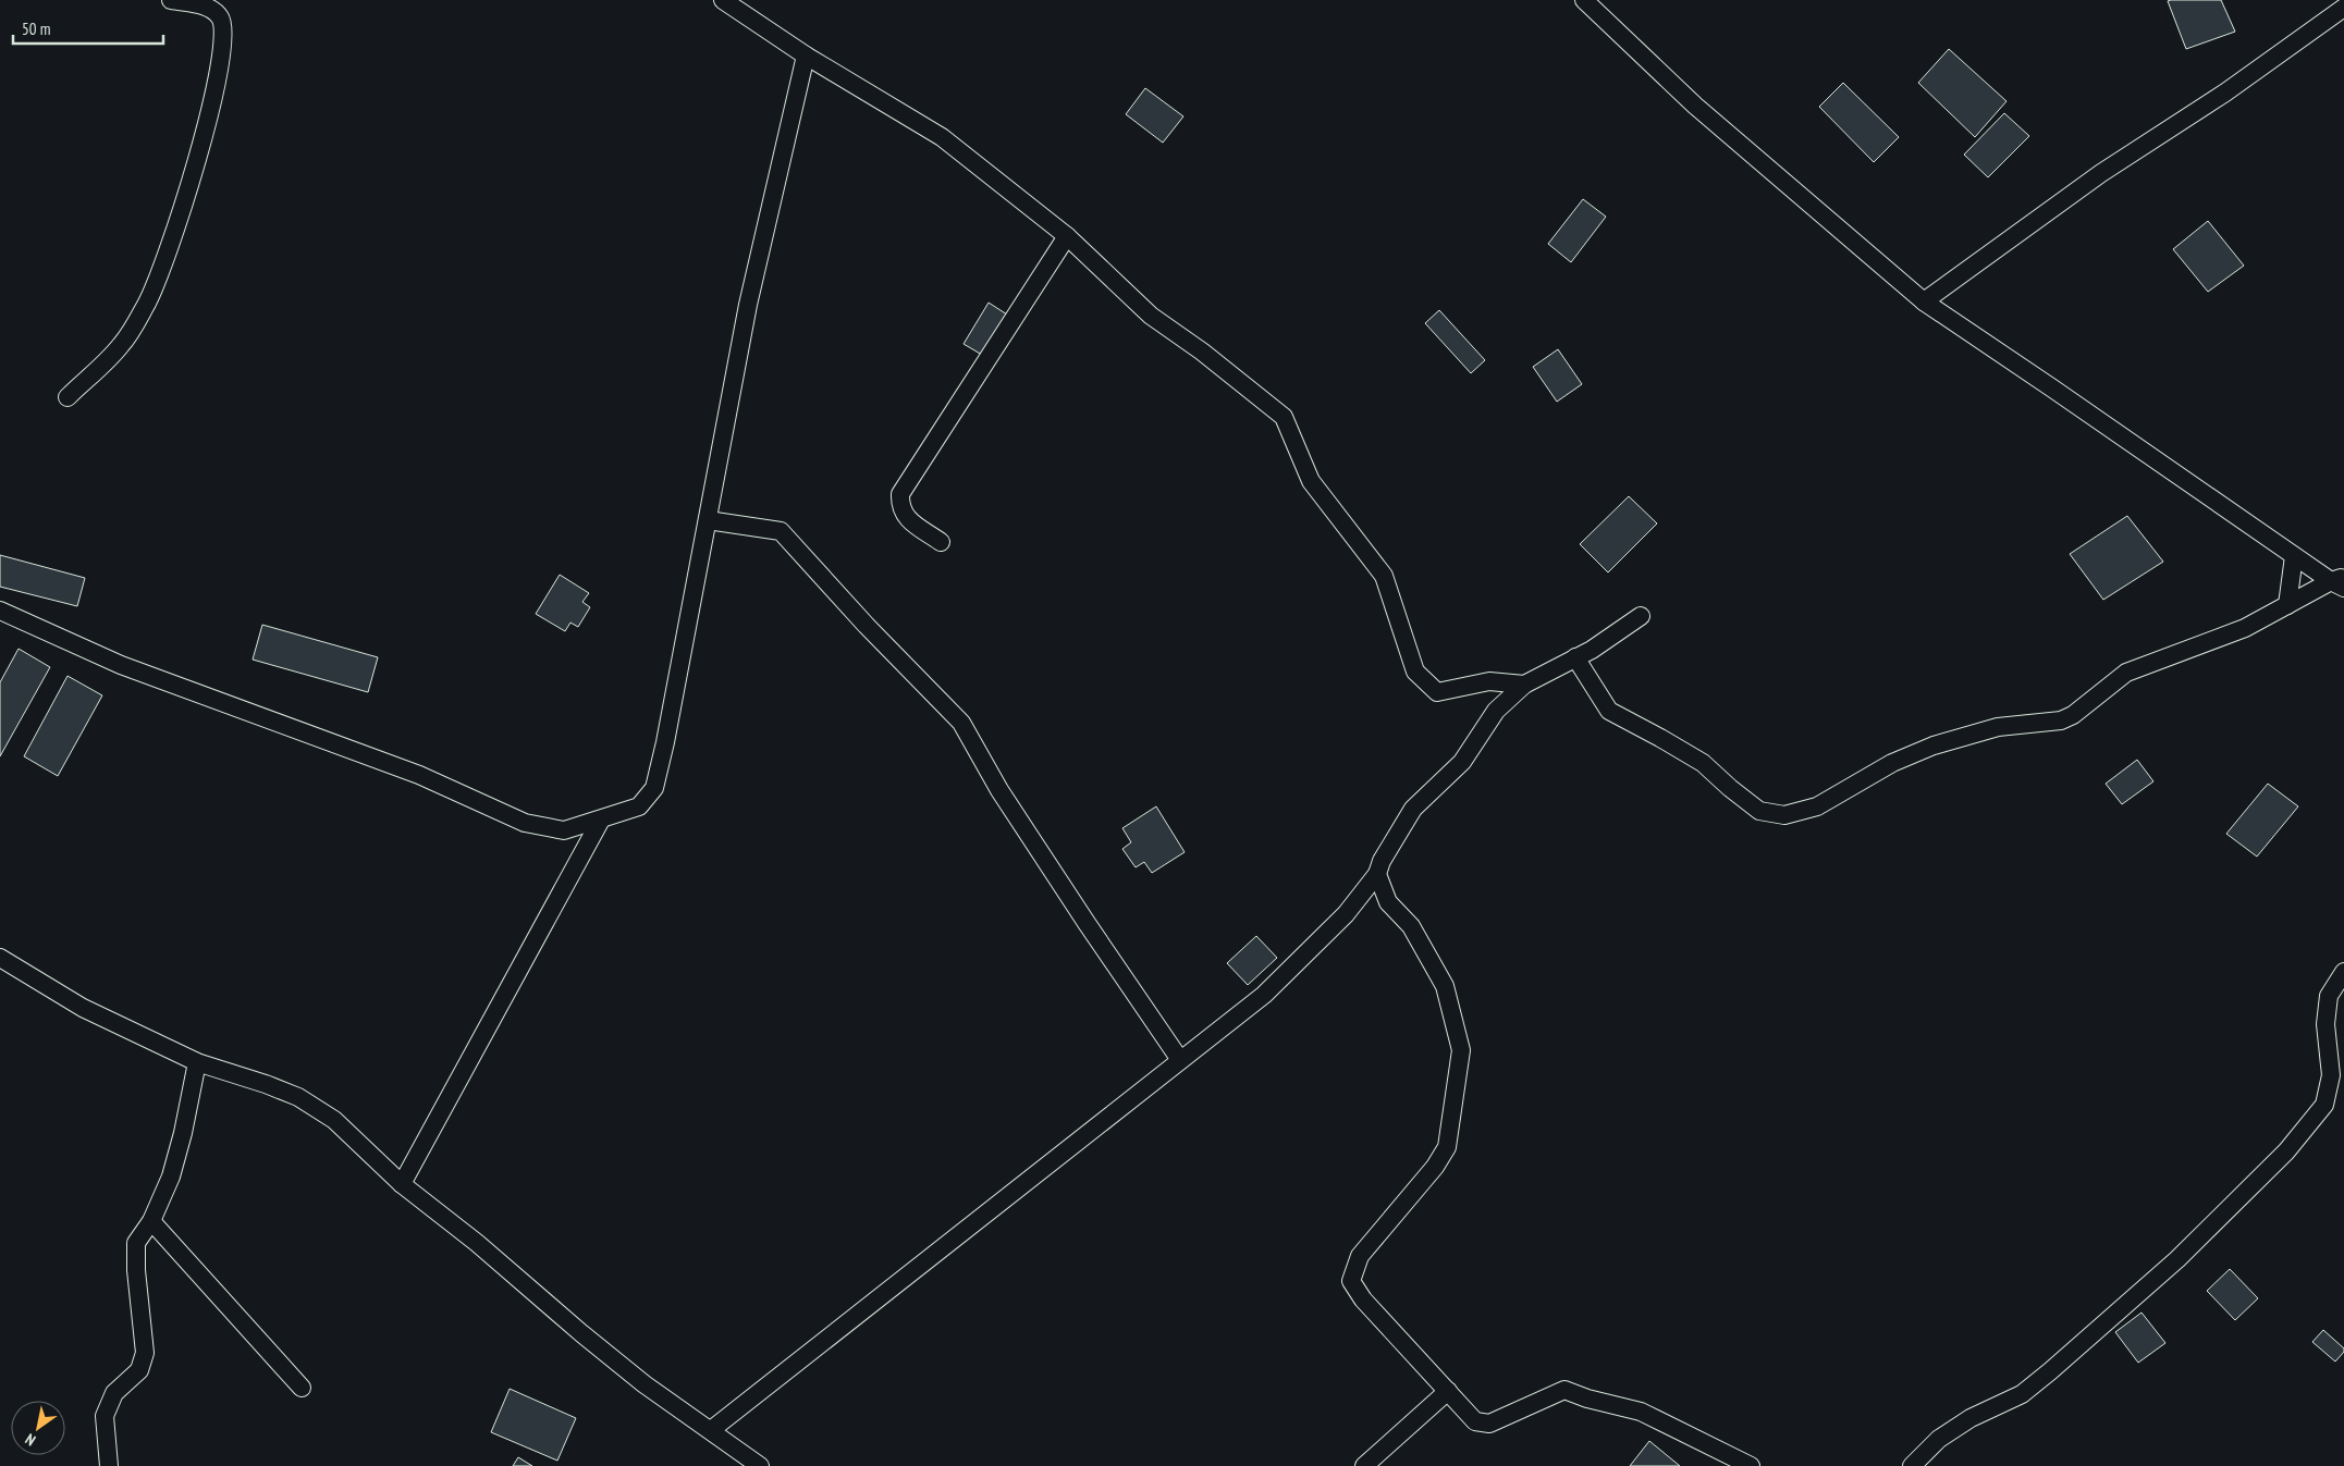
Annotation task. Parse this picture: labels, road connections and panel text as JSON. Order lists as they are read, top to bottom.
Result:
{
  "scale_bar": "50 m",
  "north": "bottom left"
}
